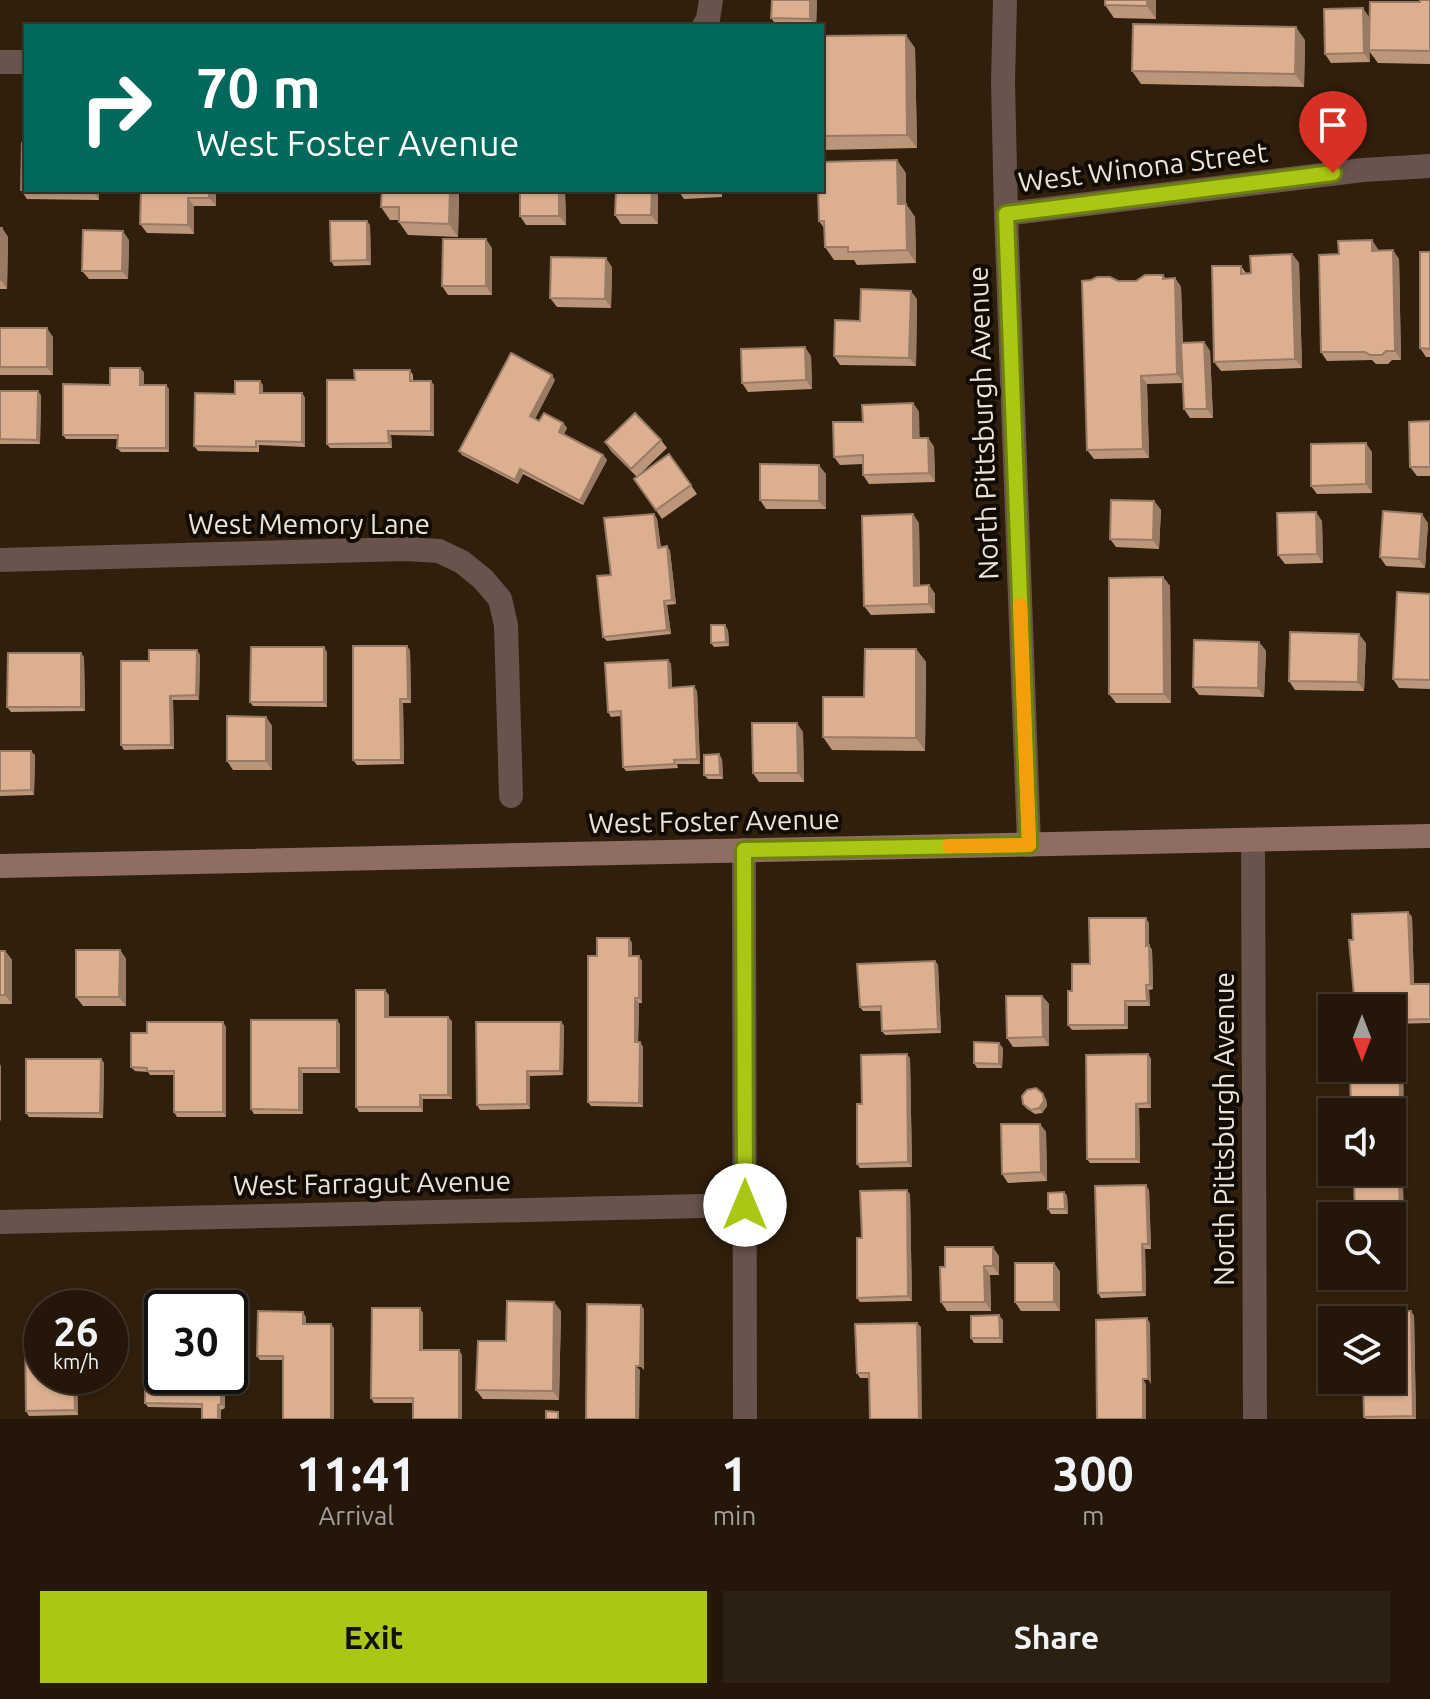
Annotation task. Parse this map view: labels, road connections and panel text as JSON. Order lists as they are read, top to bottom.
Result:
{
  "streets": {
    "street": [
      "West Winona Street",
      "North Pittsburgh Avenue",
      "West Memory Lane",
      "West Foster Avenue",
      "West Farragut Avenue"
    ]
  },
  "crossings": [
    ["West Winona Street", "North Pittsburgh Avenue"],
    ["North Pittsburgh Avenue", "West Foster Avenue"]
  ],
  "north": "bottom",
  "page": {
    "turn": ["70 m", "West Foster Avenue"],
    "speed": "26 km/h",
    "limit": "30",
    "eta": [
      "11:41",
      "Arrival",
      "1",
      "min",
      "300",
      "m"
    ],
    "buttons": ["Exit", "Share"]
  }
}
